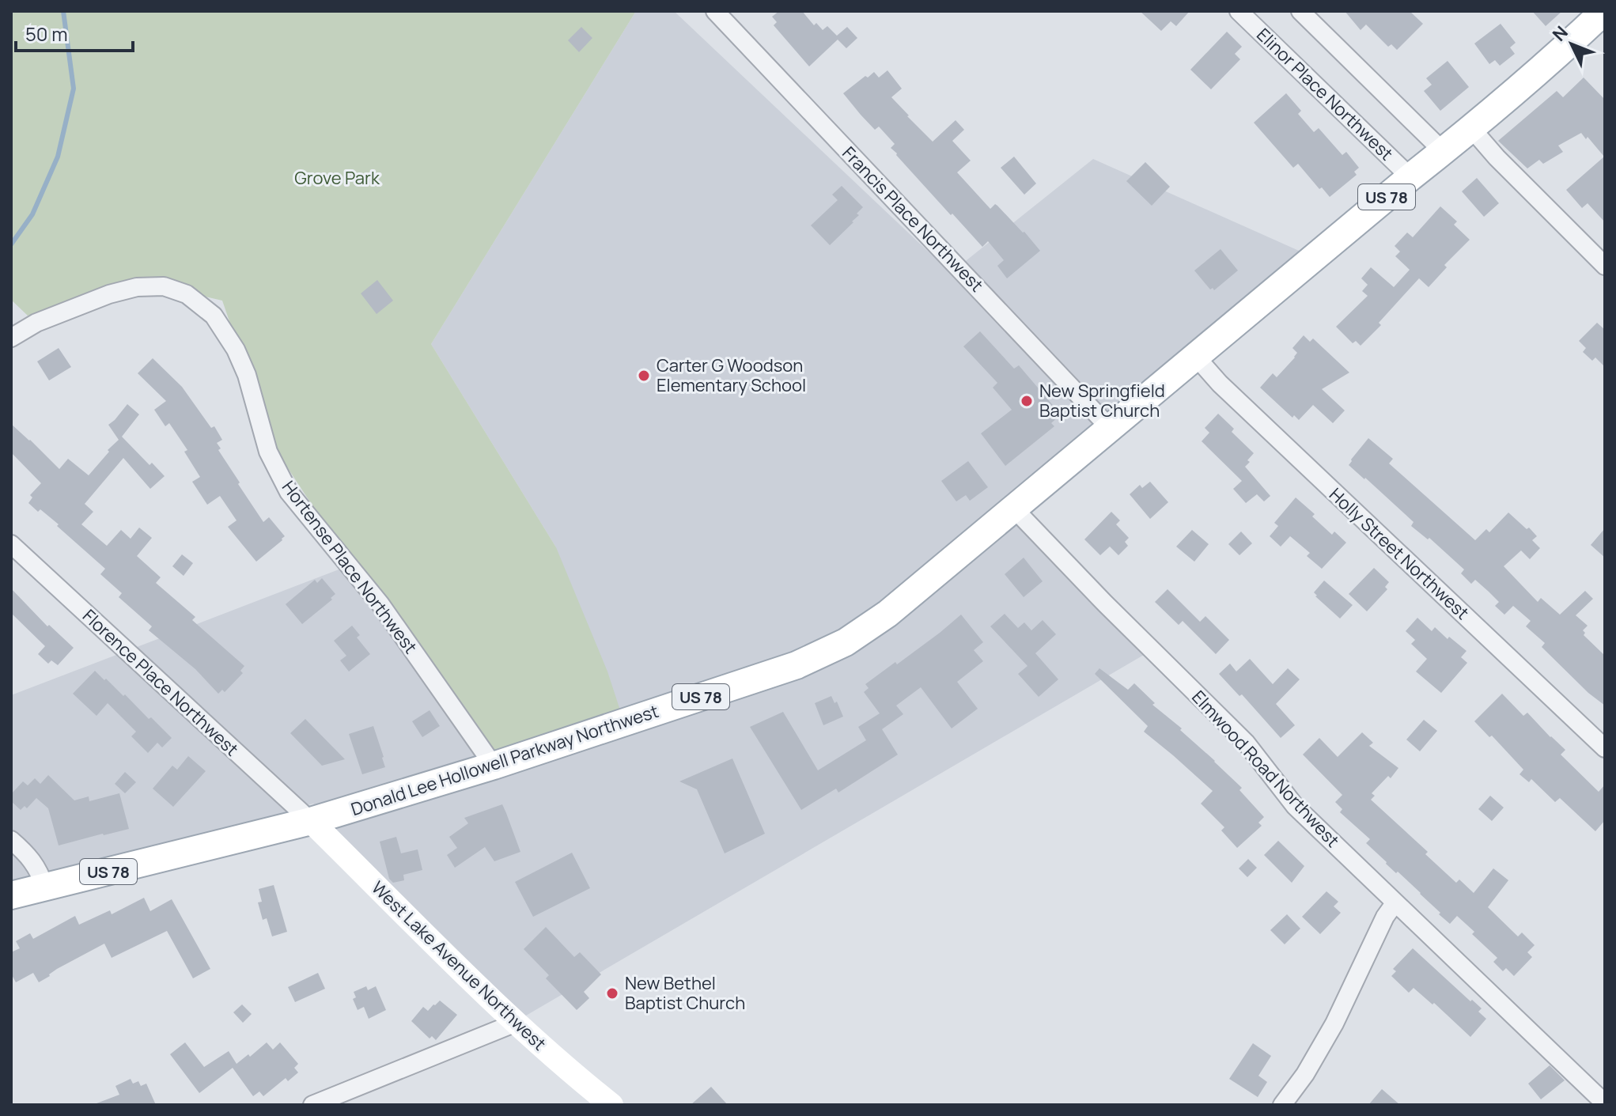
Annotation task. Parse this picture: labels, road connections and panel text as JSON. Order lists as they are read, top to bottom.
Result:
{
  "streets": {
    "main road": ["US 78", "Donald Lee Hollowell Parkway Northwest"],
    "street": [
      "Elinor Place Northwest",
      "Francis Place Northwest",
      "Holly Street Northwest",
      "Hortense Place Northwest",
      "Florence Place Northwest",
      "Elmwood Road Northwest",
      "West Lake Avenue Northwest"
    ]
  },
  "crossings": [
    ["Elinor Place Northwest", "Donald Lee Hollowell Parkway Northwest"],
    ["Francis Place Northwest", "Donald Lee Hollowell Parkway Northwest"],
    ["Holly Street Northwest", "Donald Lee Hollowell Parkway Northwest"],
    ["Hortense Place Northwest", "Donald Lee Hollowell Parkway Northwest"],
    ["Florence Place Northwest", "Donald Lee Hollowell Parkway Northwest"],
    ["Florence Place Northwest", "West Lake Avenue Northwest"],
    ["Donald Lee Hollowell Parkway Northwest", "Elmwood Road Northwest"],
    ["Donald Lee Hollowell Parkway Northwest", "West Lake Avenue Northwest"]
  ],
  "parks": ["Grove Park"],
  "places": ["Carter G Woodson Elementary School", "New Springfield Baptist Church", "New Bethel Baptist Church"],
  "scale_bar": "50 m",
  "north": "top left"
}
